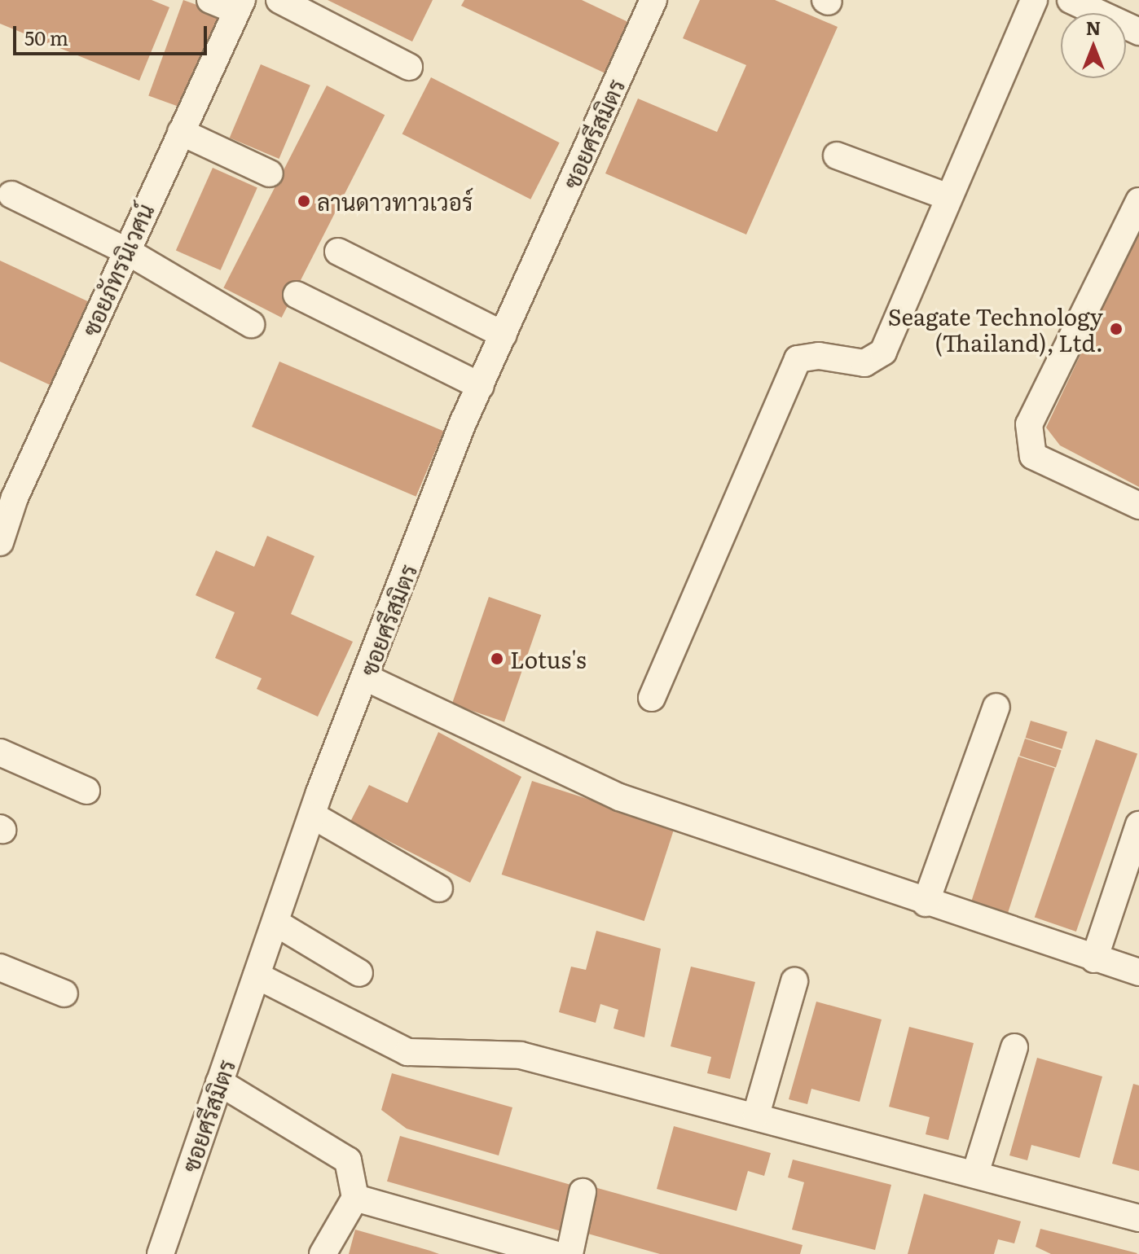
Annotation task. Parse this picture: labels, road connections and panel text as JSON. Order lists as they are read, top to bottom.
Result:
{
  "streets": {
    "street": ["ซอยศรีสมิตร", "ซอยภัทรนิเวศน์"]
  },
  "places": ["ลานดาวทาวเวอร์", "Seagate Technology (Thailand), Ltd.", "Lotus's"],
  "scale_bar": "50 m",
  "north": "top"
}
